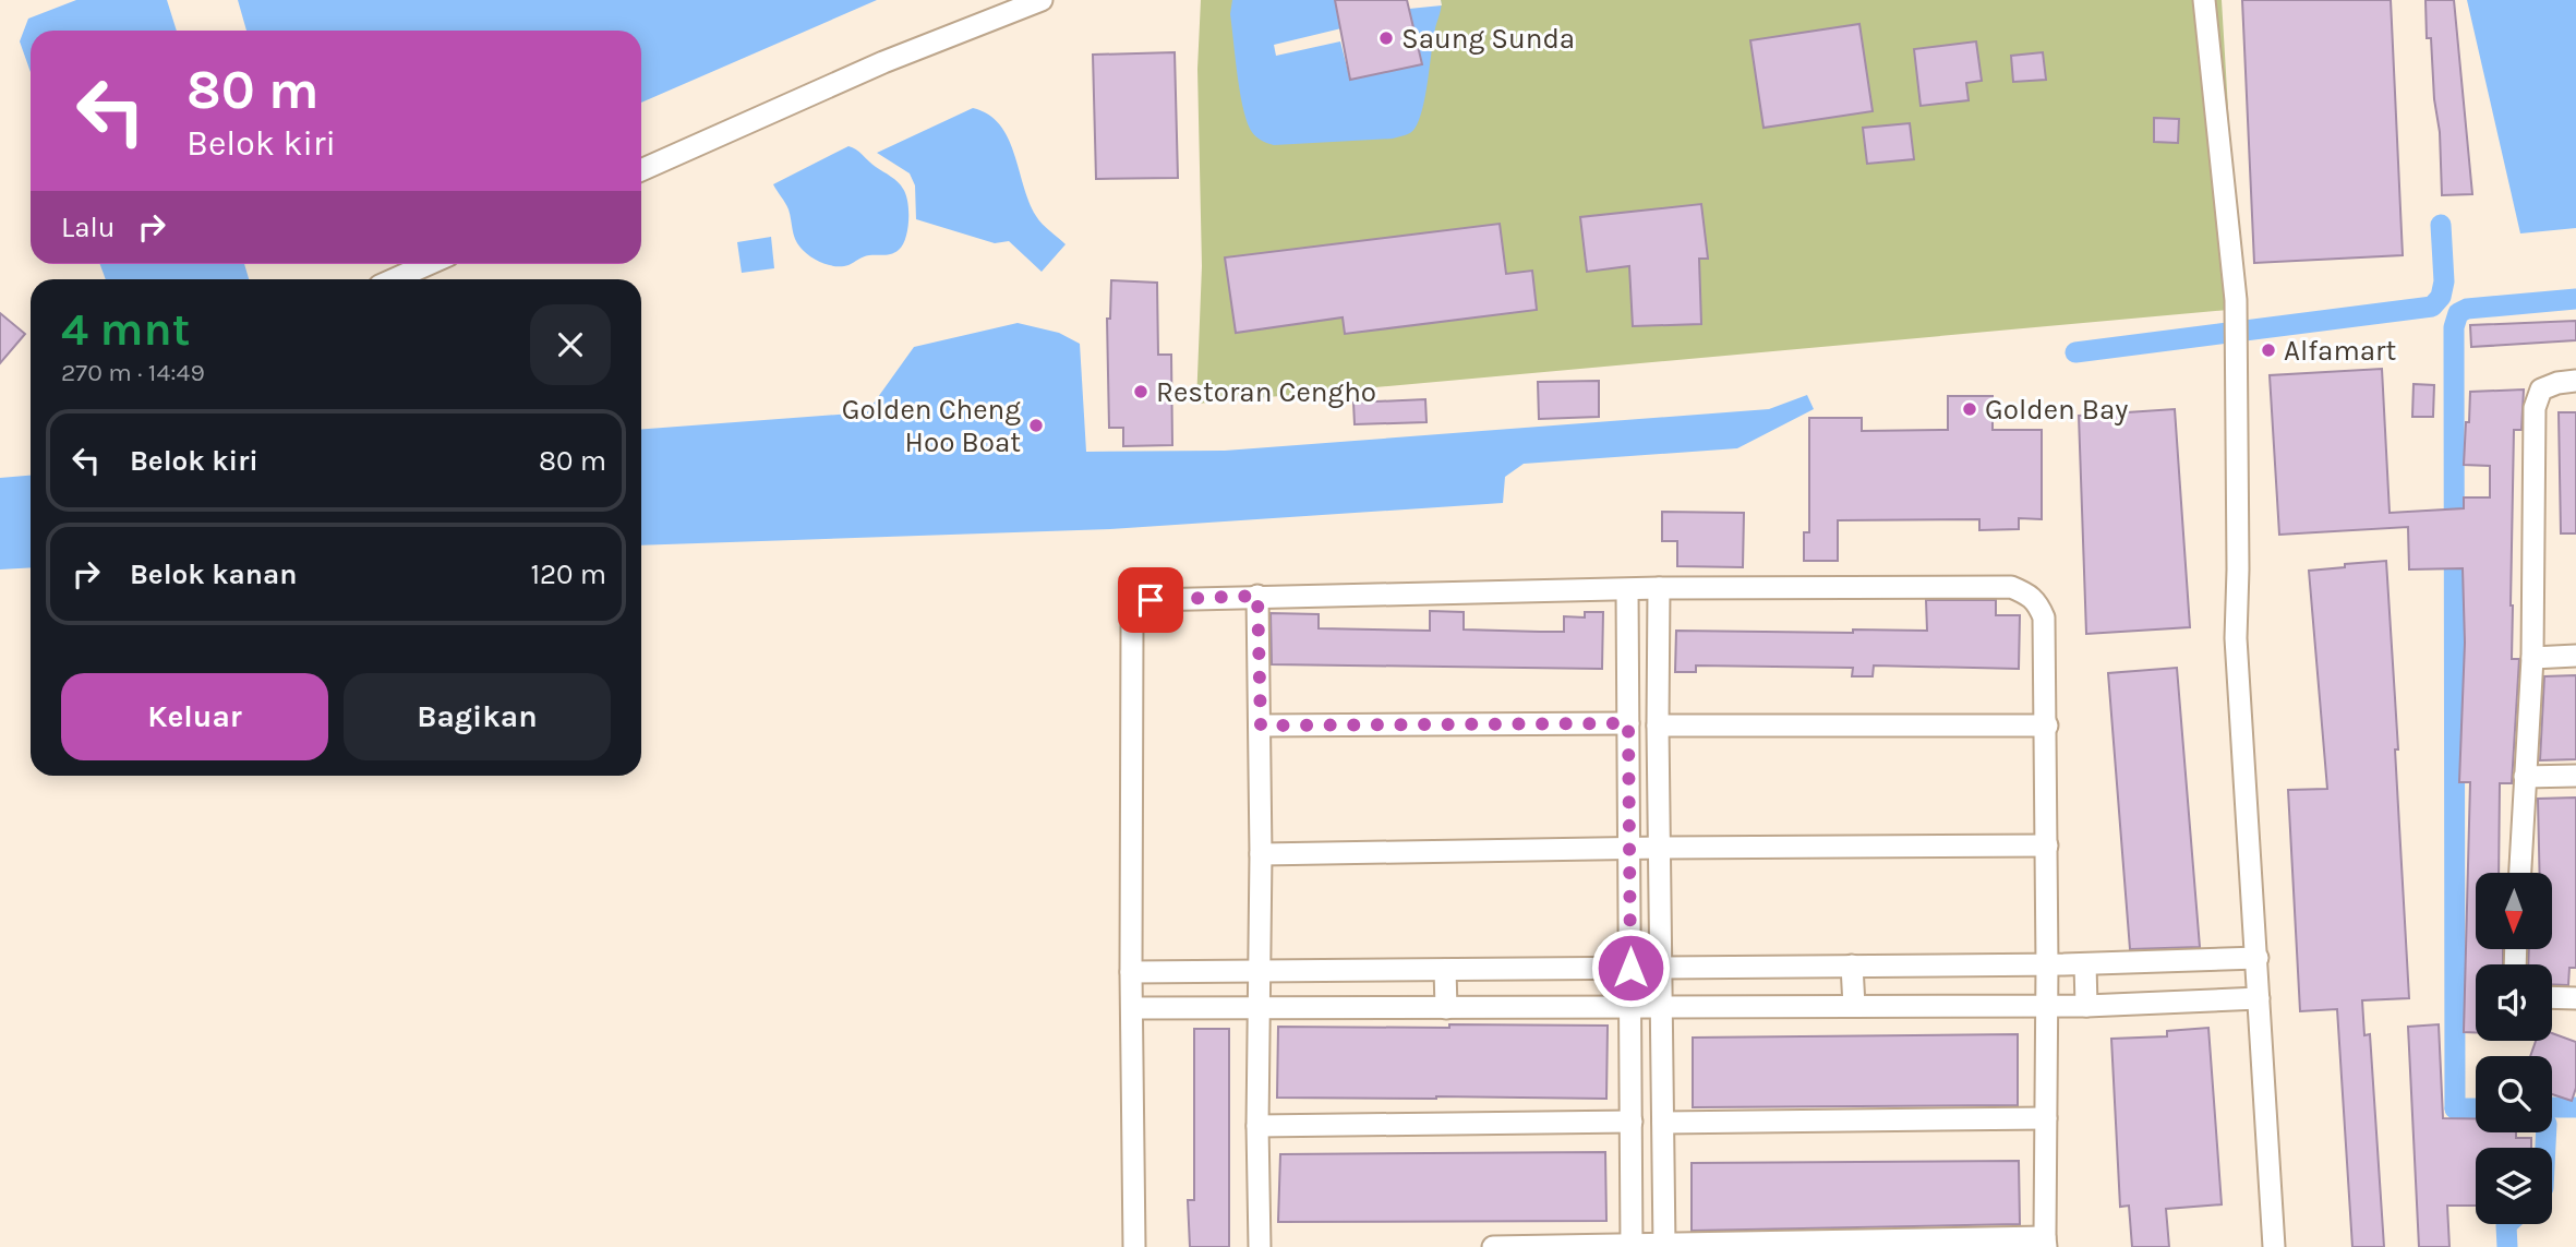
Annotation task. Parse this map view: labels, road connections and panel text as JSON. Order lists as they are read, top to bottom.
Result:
{
  "places": [
    "Saung Sunda",
    "Alfamart",
    "Restoran Cengho",
    "Golden Bay",
    "Golden Cheng Hoo Boat"
  ],
  "north": "bottom",
  "page": {
    "turn": ["80 m", "Belok kiri"],
    "then": "Lalu",
    "heading": ["4 mnt", "270 m · 14:49"],
    "list": [
      {
        "name": "Belok kiri",
        "value": "80 m"
      },
      {
        "name": "Belok kanan",
        "value": "120 m"
      }
    ],
    "buttons": ["Keluar", "Bagikan"]
  }
}
